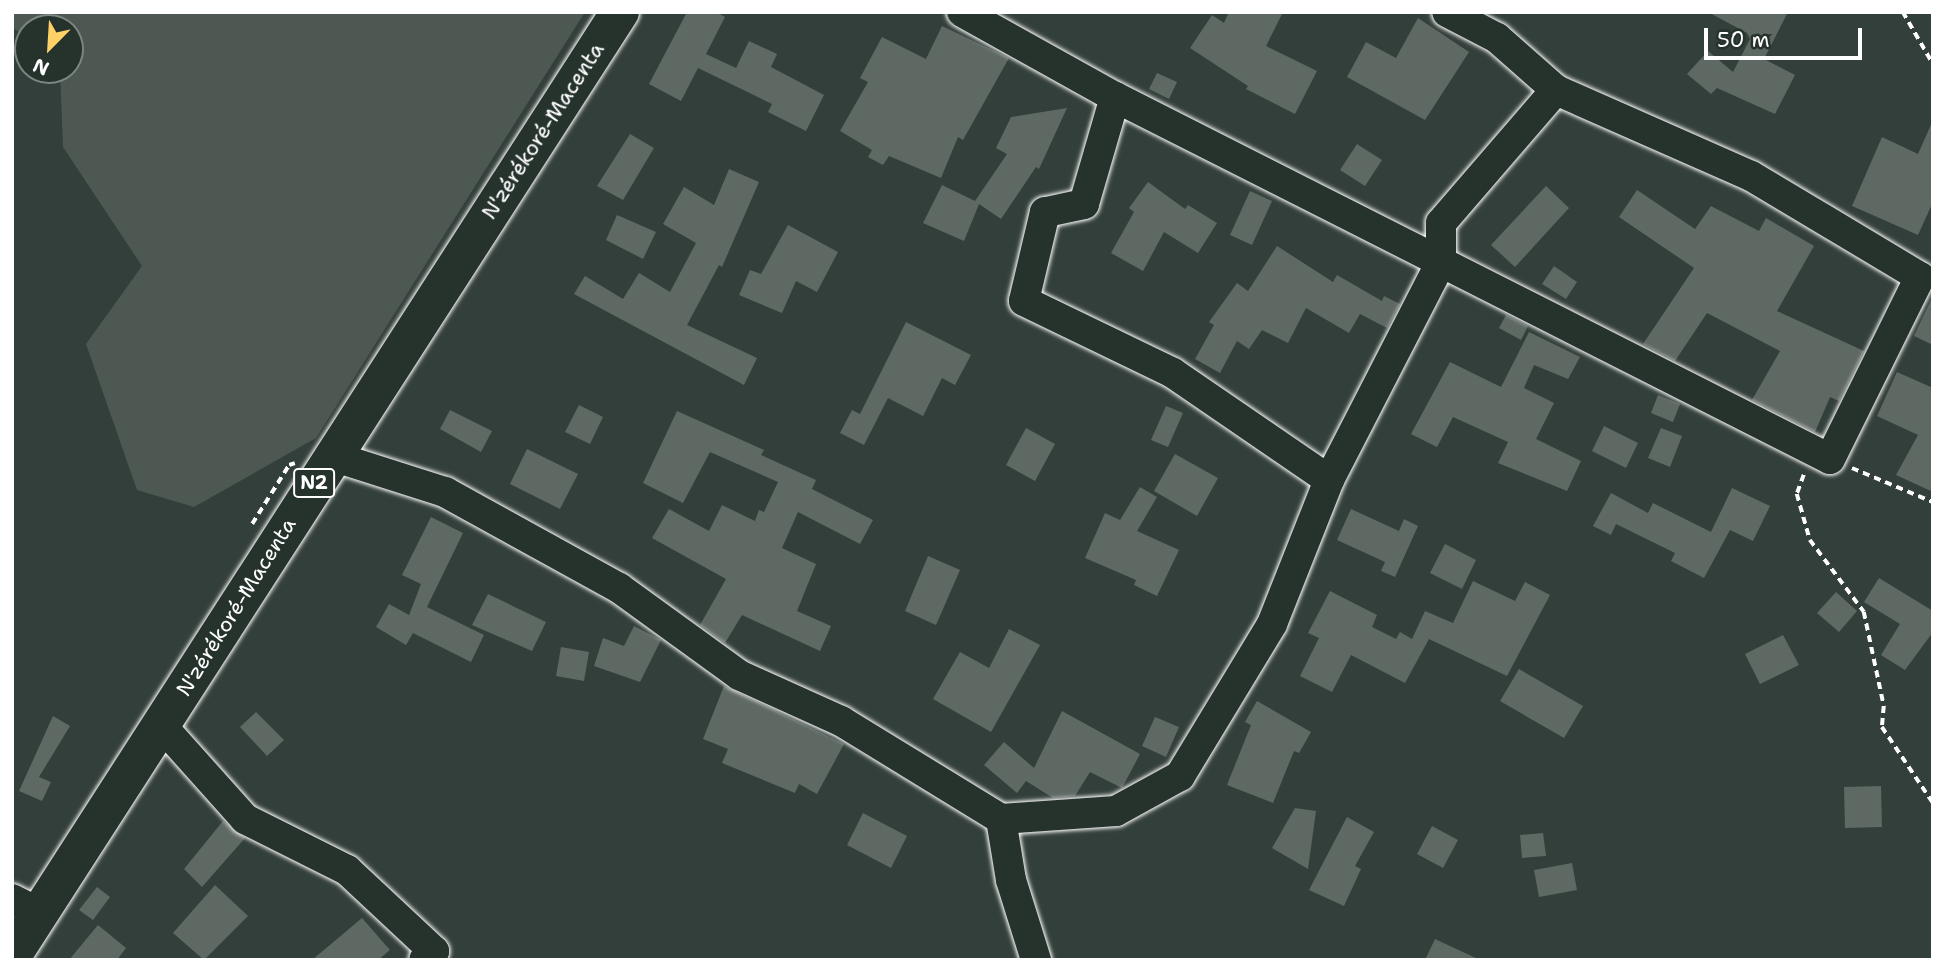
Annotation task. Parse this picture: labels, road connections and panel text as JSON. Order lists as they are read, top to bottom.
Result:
{
  "streets": {
    "highway": ["N'zérékoré-Macenta", "N2"]
  },
  "scale_bar": "50 m",
  "north": "bottom left"
}
